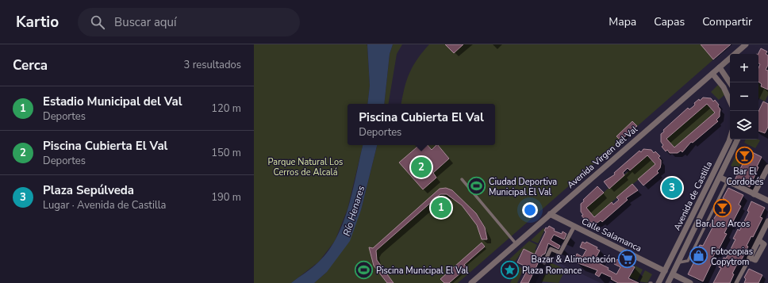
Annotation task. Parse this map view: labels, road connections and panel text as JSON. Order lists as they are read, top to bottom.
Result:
{
  "streets": {
    "street": ["Avenida Virgen del Val", "Avenida de Castilla", "Calle Salamanca"]
  },
  "crossings": [
    ["Avenida Virgen del Val", "Calle Salamanca"],
    ["Avenida de Castilla", "Calle Salamanca"]
  ],
  "water": ["Río Henares"],
  "parks": ["Parque Natural Los Cerros de Alcalá"],
  "places": {
    "bar": ["Bar El Cordobés", "Bar Los Arcos"],
    "sports": ["Ciudad Deportiva Municipal El Val", "Piscina Municipal El Val"],
    "shop": ["Fotocopias Copytrom"],
    "supermarket": ["Bazar & Alimentación"],
    "place": ["Plaza Romance"]
  },
  "page": {
    "header": "Kartio",
    "search": "Buscar aquí",
    "nav": ["Mapa", "Capas", "Compartir"],
    "heading": ["Cerca", "3 resultados"],
    "map_buttons": ["+", "−"],
    "list": [
      {
        "mark": "1",
        "name": "Estadio Municipal del Val",
        "note": "Deportes",
        "value": "120 m"
      },
      {
        "mark": "2",
        "name": "Piscina Cubierta El Val",
        "note": "Deportes",
        "value": "150 m"
      },
      {
        "mark": "3",
        "name": "Plaza Sepúlveda",
        "note": "Lugar · Avenida de Castilla",
        "value": "190 m"
      }
    ],
    "popup": ["Piscina Cubierta El Val", "Deportes"],
    "pins": ["2", "3", "1"]
  }
}
